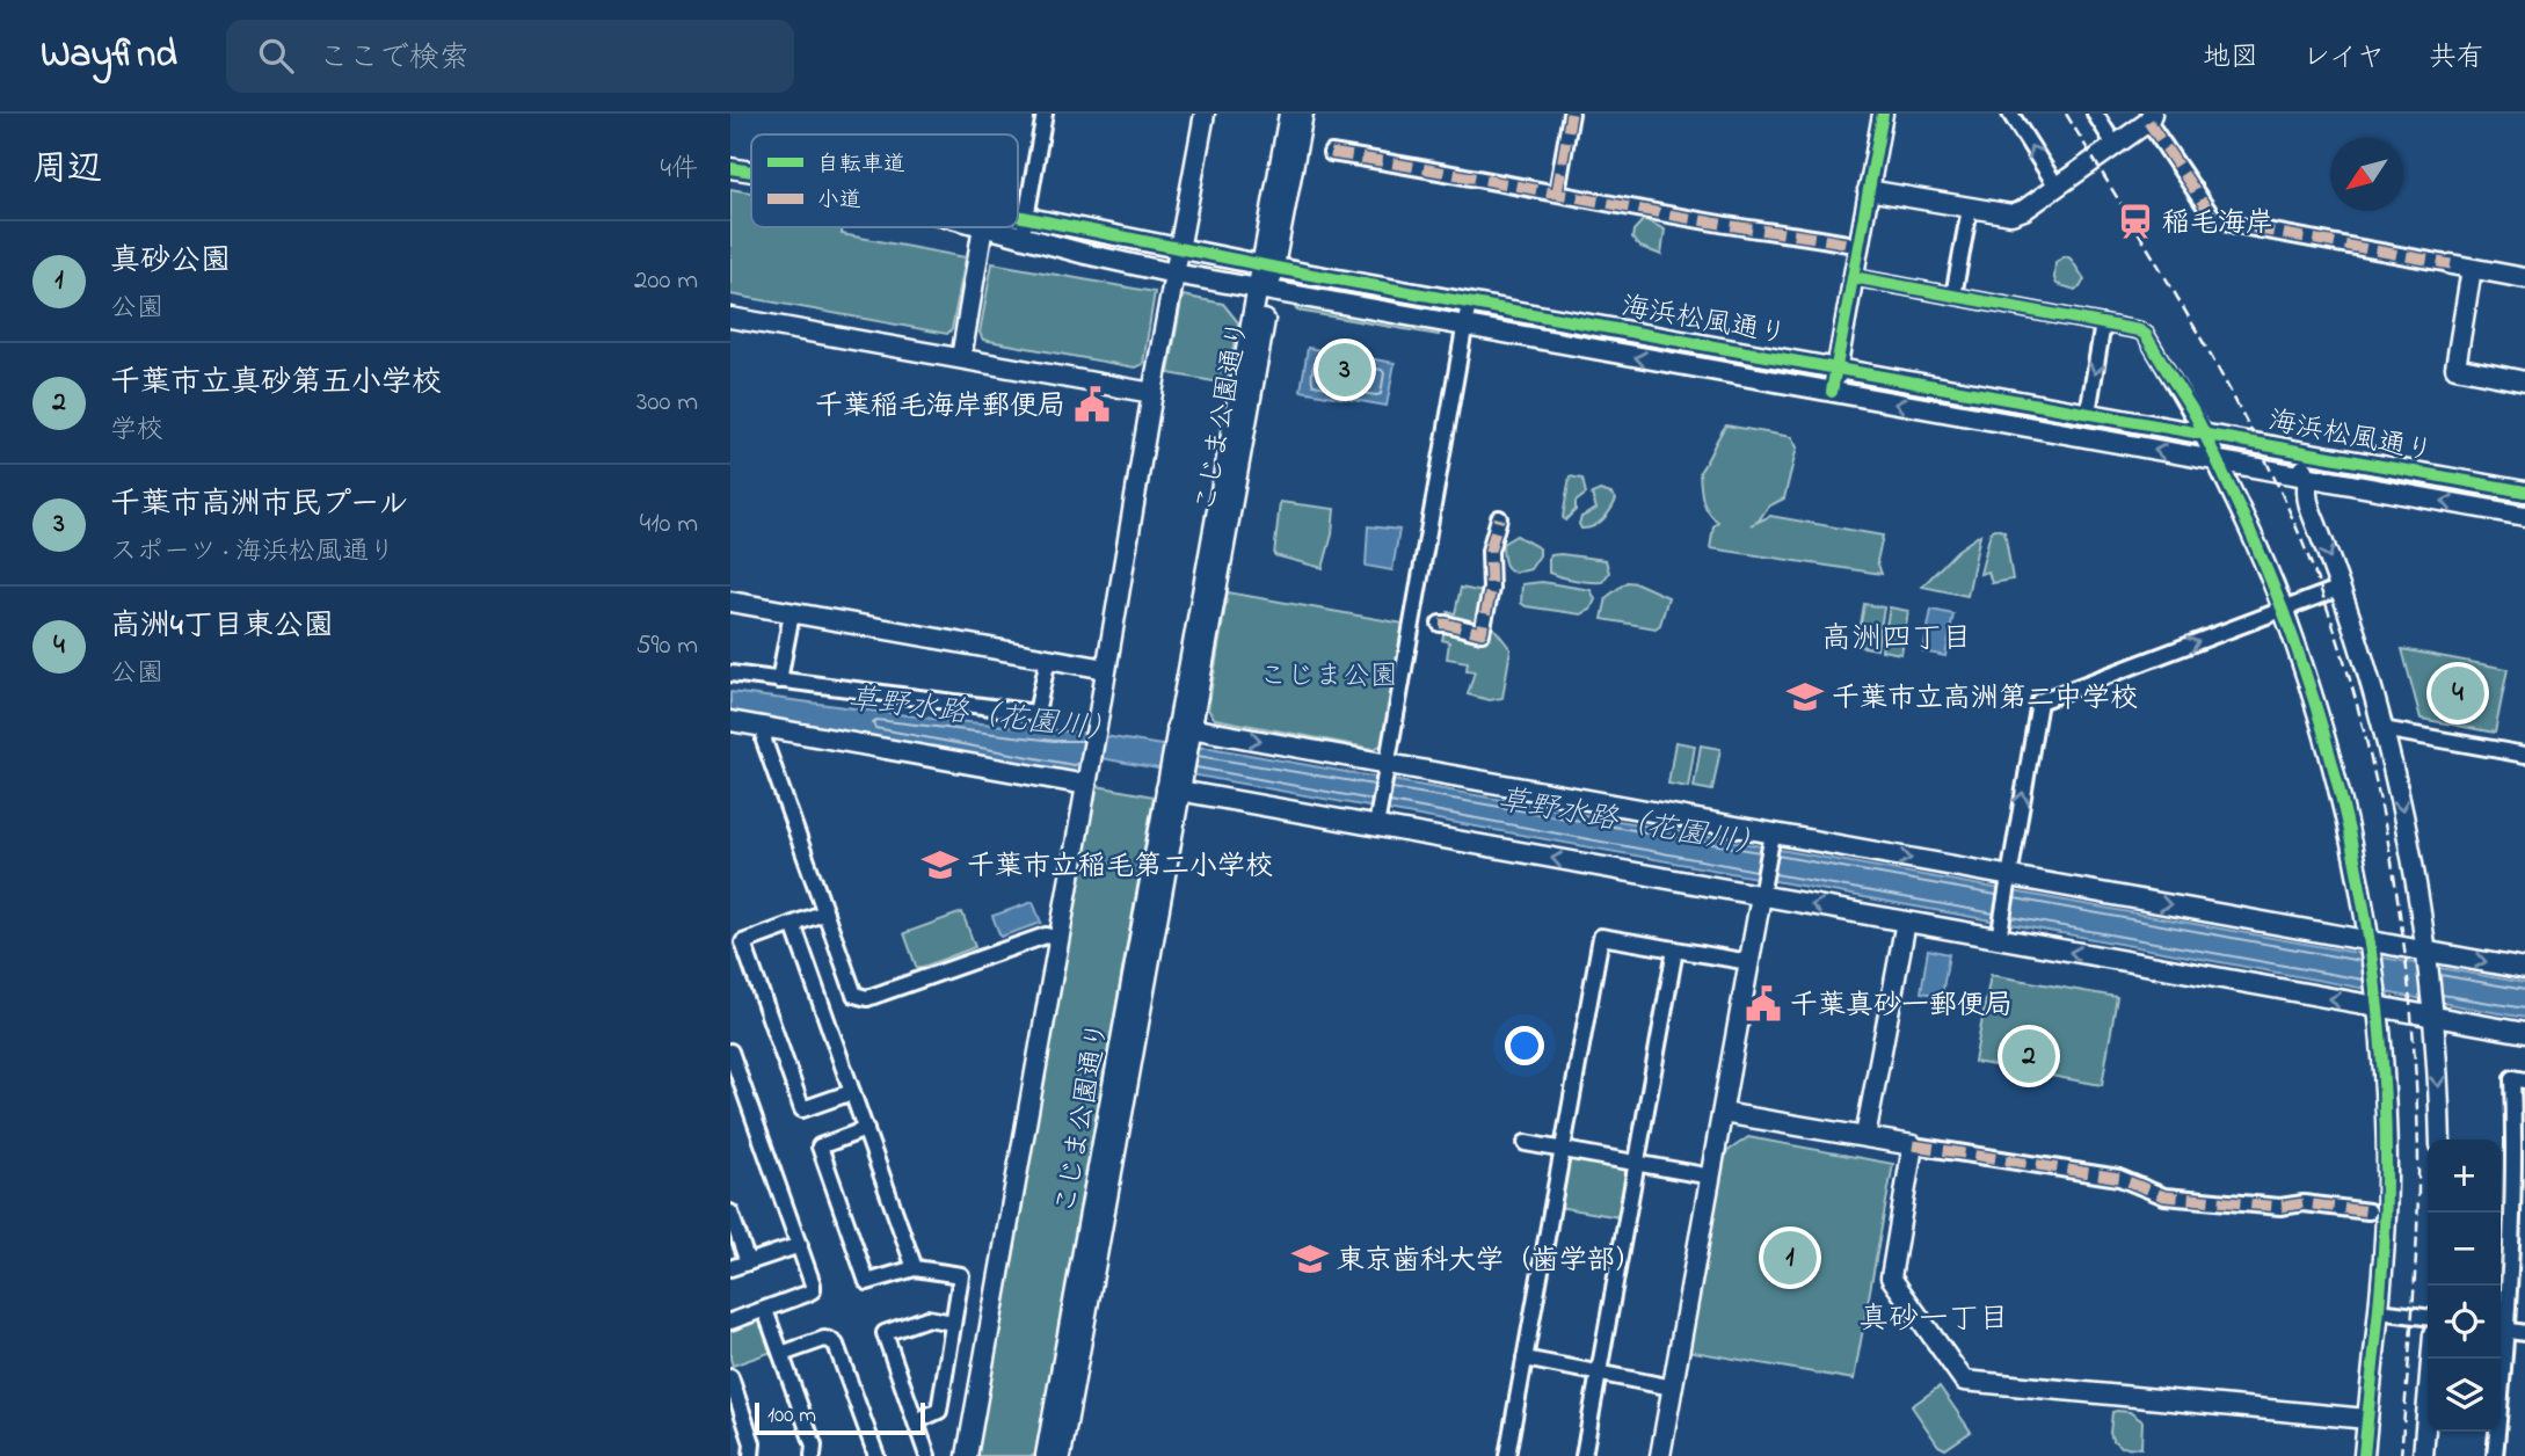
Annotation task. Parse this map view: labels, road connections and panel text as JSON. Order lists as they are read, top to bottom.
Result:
{
  "streets": {
    "street": ["海浜松風通り", "こじま公園通り"]
  },
  "crossings": [
    ["海浜松風通り", "こじま公園通り"]
  ],
  "districts": ["高洲四丁目", "真砂一丁目"],
  "water": ["草野水路（花園川）"],
  "parks": ["こじま公園"],
  "places": {
    "station": ["稲毛海岸"],
    "public building": ["千葉稲毛海岸郵便局", "千葉真砂一郵便局"],
    "school or university": ["千葉市立高洲第二中学校", "千葉市立稲毛第二小学校", "東京歯科大学（歯学部）"]
  },
  "legend": ["自転車道", "小道"],
  "scale_bar": "100 m",
  "north": "bottom left",
  "page": {
    "header": "Wayfind",
    "search": "ここで検索",
    "nav": ["地図", "レイヤ", "共有"],
    "heading": ["周辺", "4件"],
    "list": [
      {
        "mark": "1",
        "name": "真砂公園",
        "note": "公園",
        "value": "200 m"
      },
      {
        "mark": "2",
        "name": "千葉市立真砂第五小学校",
        "note": "学校",
        "value": "300 m"
      },
      {
        "mark": "3",
        "name": "千葉市高洲市民プール",
        "note": "スポーツ · 海浜松風通り",
        "value": "410 m"
      },
      {
        "mark": "4",
        "name": "高洲4丁目東公園",
        "note": "公園",
        "value": "590 m"
      }
    ],
    "pins": [
      "3",
      "4",
      "2",
      "1"
    ],
    "map_buttons": ["+", "−"],
    "scale": "100 m"
  }
}
